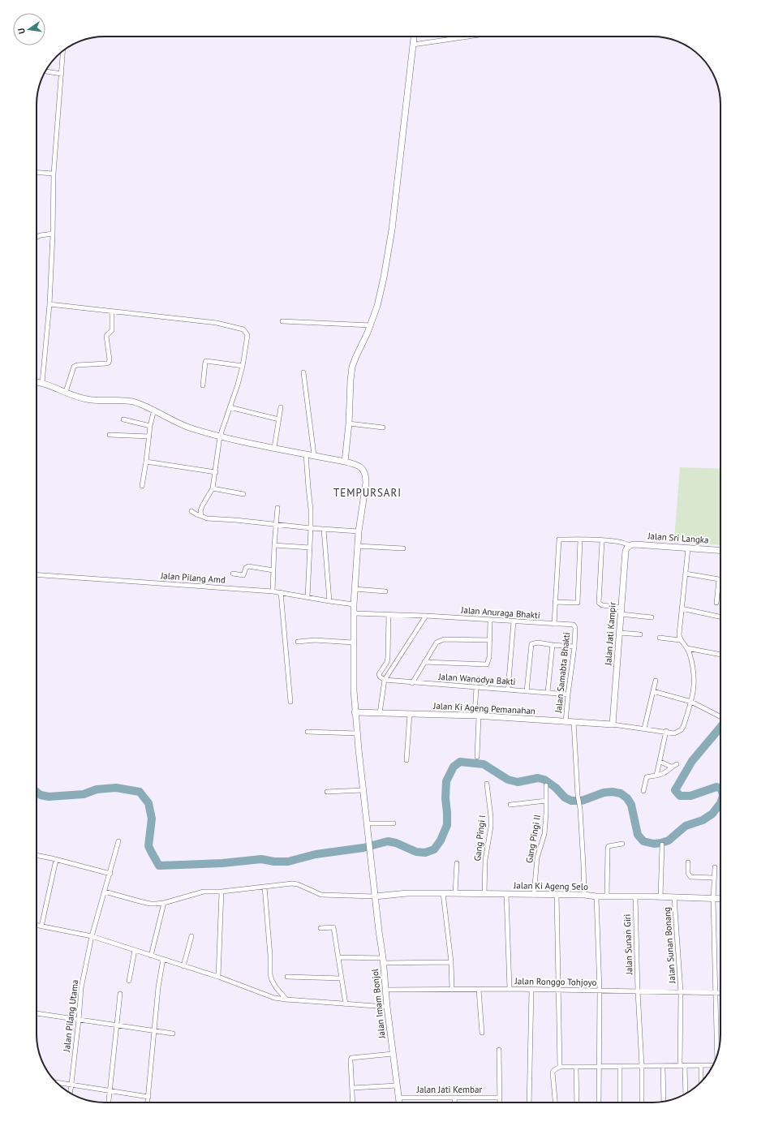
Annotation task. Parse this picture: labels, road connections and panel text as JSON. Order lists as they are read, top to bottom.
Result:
{
  "streets": {
    "street": [
      "Jalan Sri Langka",
      "Jalan Pilang Amd",
      "Jalan Anuraga Bhakti",
      "Jalan Jati Kampir",
      "Jalan Samabta Bhakti",
      "Jalan Wanodya Bakti",
      "Jalan Ki Ageng Pemanahan",
      "Gang Pingi I",
      "Gang Pingi II",
      "Jalan Ki Ageng Selo",
      "Jalan Sunan Giri",
      "Jalan Sunan Bonang",
      "Jalan Ronggo Tohjoyo",
      "Jalan Imam Bonjol",
      "Jalan Pilang Utama",
      "Jalan Jati Kembar"
    ]
  },
  "crossings": [
    ["Jalan Sri Langka", "Jalan Jati Kampir"],
    ["Jalan Pilang Amd", "Jalan Imam Bonjol"],
    ["Jalan Anuraga Bhakti", "Jalan Samabta Bhakti"],
    ["Jalan Anuraga Bhakti", "Jalan Imam Bonjol"],
    ["Jalan Jati Kampir", "Jalan Ki Ageng Pemanahan"],
    ["Jalan Samabta Bhakti", "Jalan Wanodya Bakti"],
    ["Jalan Samabta Bhakti", "Jalan Ki Ageng Pemanahan"],
    ["Jalan Ki Ageng Pemanahan", "Jalan Imam Bonjol"],
    ["Gang Pingi I", "Jalan Ki Ageng Selo"],
    ["Gang Pingi II", "Jalan Ki Ageng Selo"],
    ["Jalan Ki Ageng Selo", "Jalan Sunan Giri"],
    ["Jalan Ki Ageng Selo", "Jalan Sunan Bonang"],
    ["Jalan Ki Ageng Selo", "Jalan Imam Bonjol"],
    ["Jalan Sunan Giri", "Jalan Ronggo Tohjoyo"],
    ["Jalan Sunan Bonang", "Jalan Ronggo Tohjoyo"],
    ["Jalan Ronggo Tohjoyo", "Jalan Imam Bonjol"],
    ["Jalan Imam Bonjol", "Jalan Jati Kembar"]
  ],
  "districts": ["TEMPURSARI"],
  "north": "left"
}
